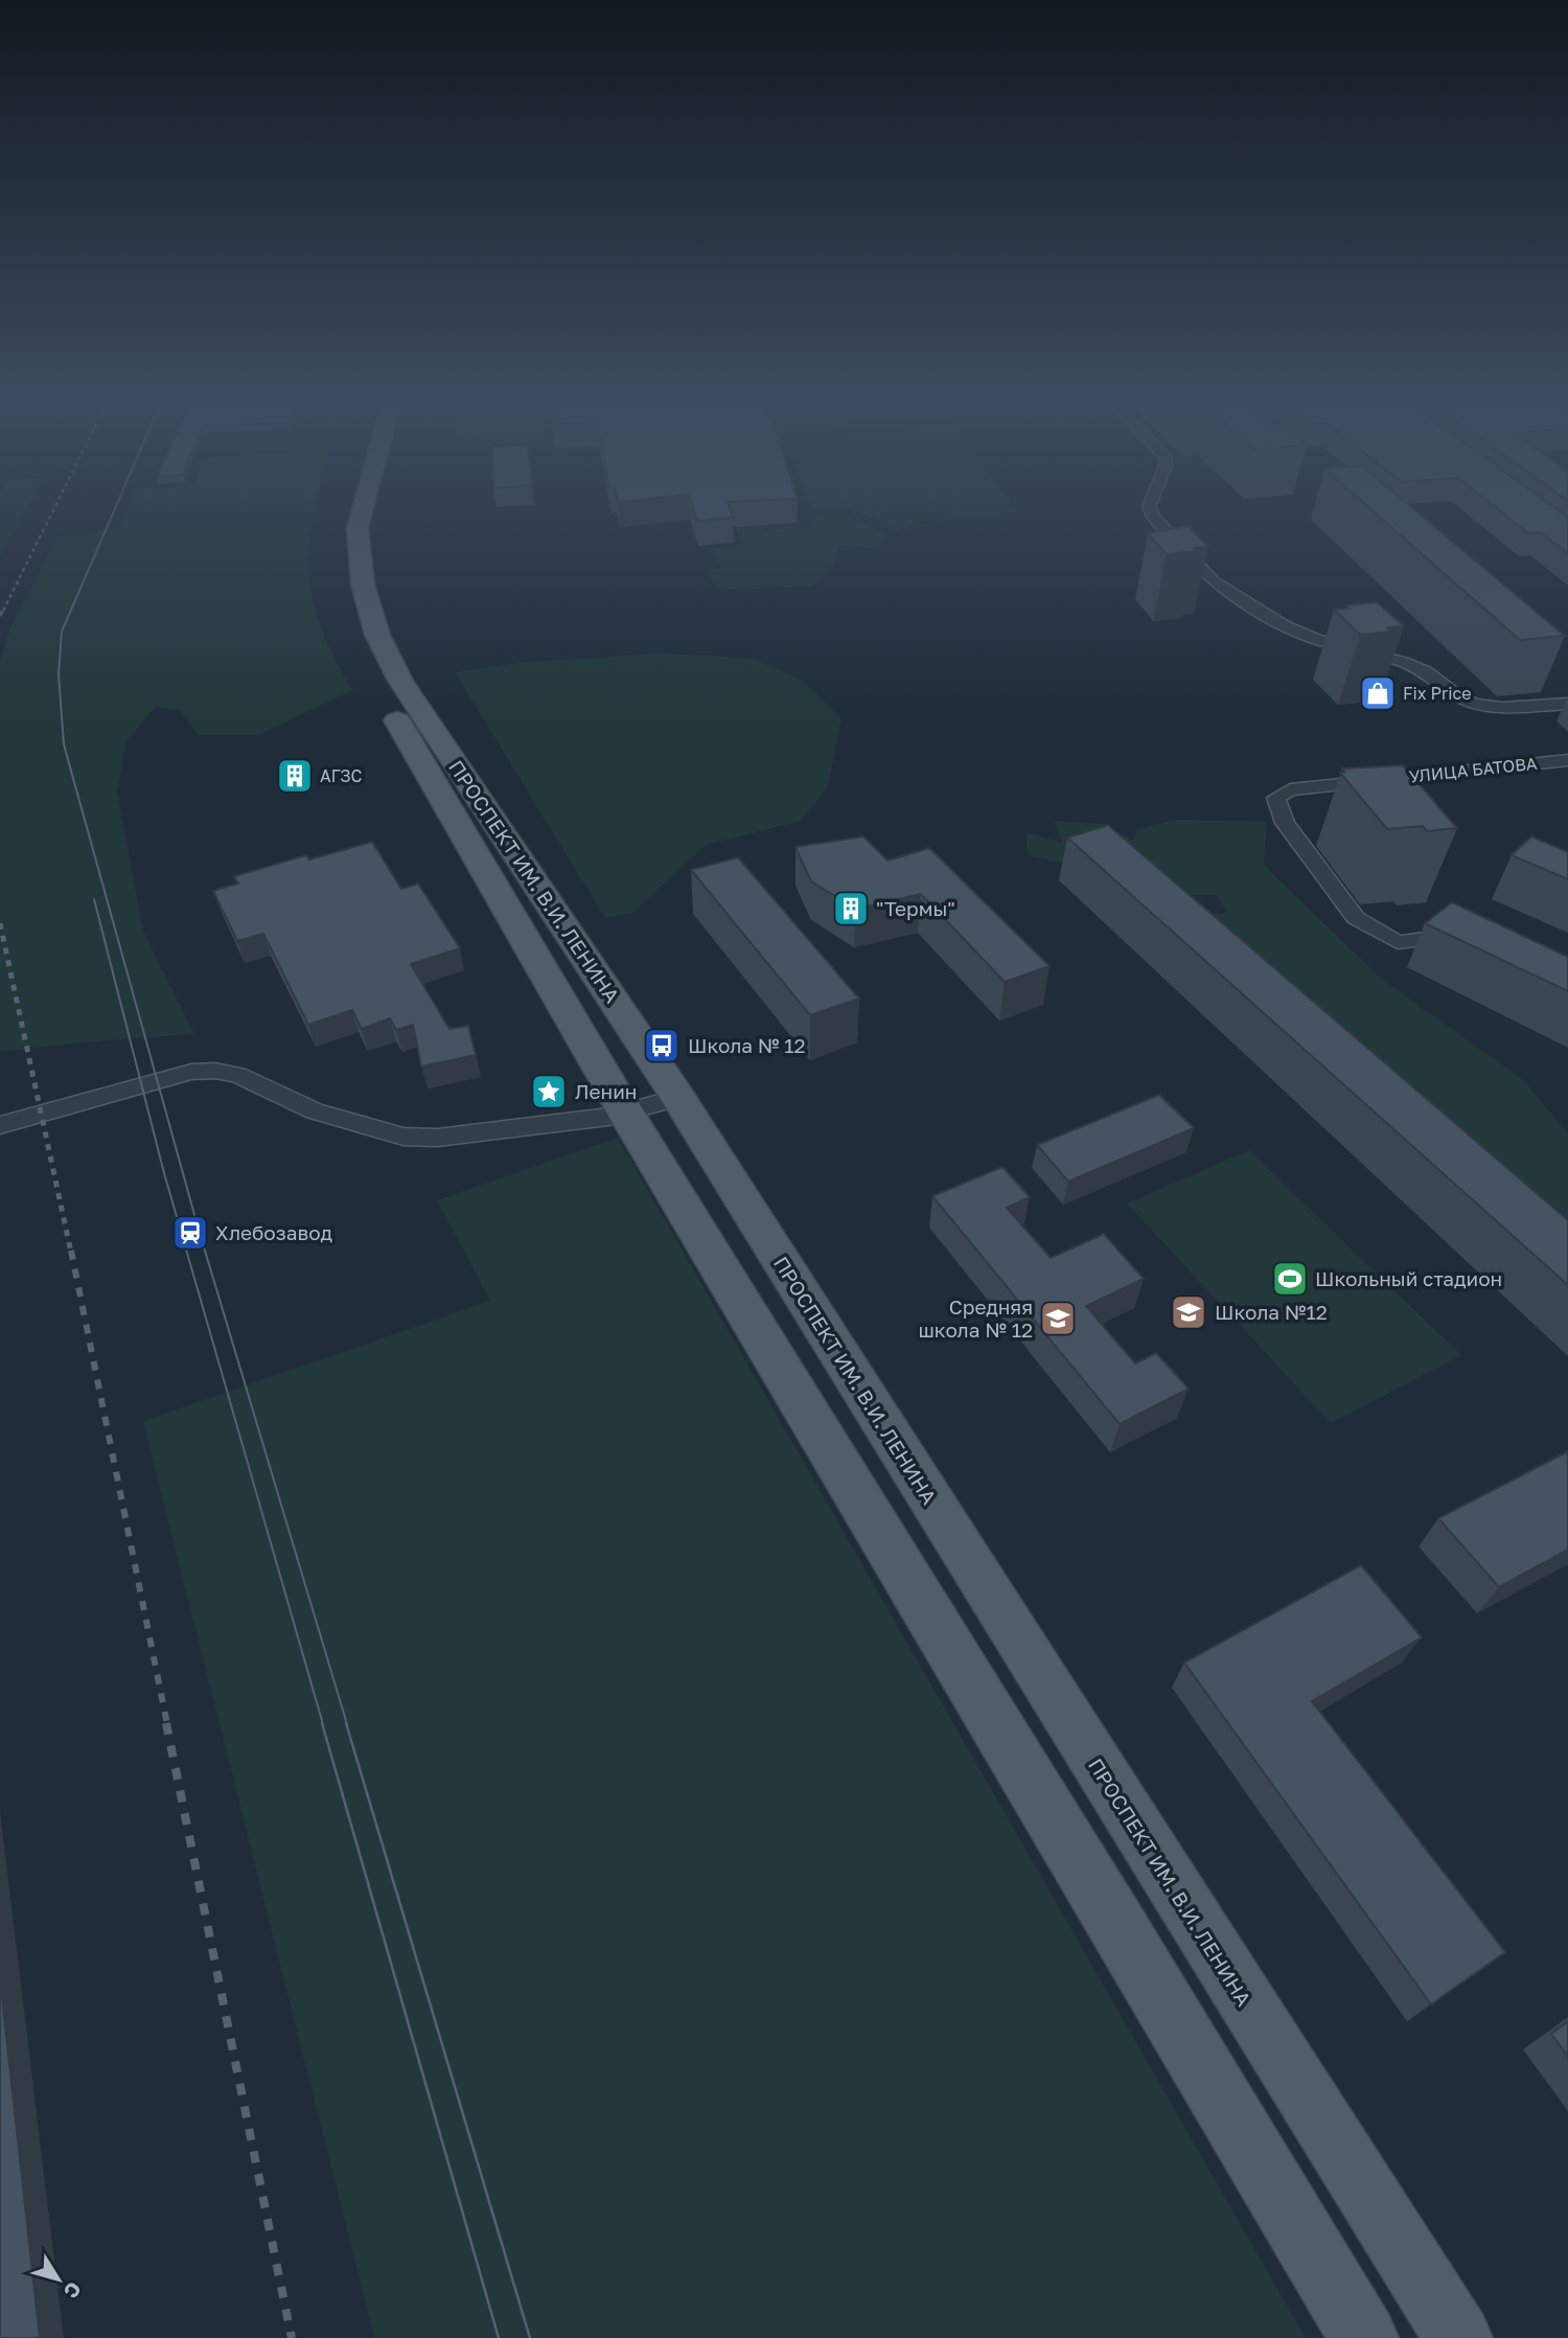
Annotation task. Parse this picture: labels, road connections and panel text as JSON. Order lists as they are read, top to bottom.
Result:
{
  "streets": {
    "main road": ["ПРОСПЕКТ ИМ. В.И. ЛЕНИНА"],
    "street": ["УЛИЦА БАТОВА"]
  },
  "places": {
    "shop": ["Fix Price"],
    "building": ["АГЗС", "\"Термы\""],
    "bus stop": ["Школа № 12"],
    "place": ["Ленин"],
    "station": ["Хлебозавод"],
    "sports": ["Школьный стадион"],
    "school or university": ["Школа №12", "Средняя школа № 12"]
  },
  "north": "bottom right"
}
